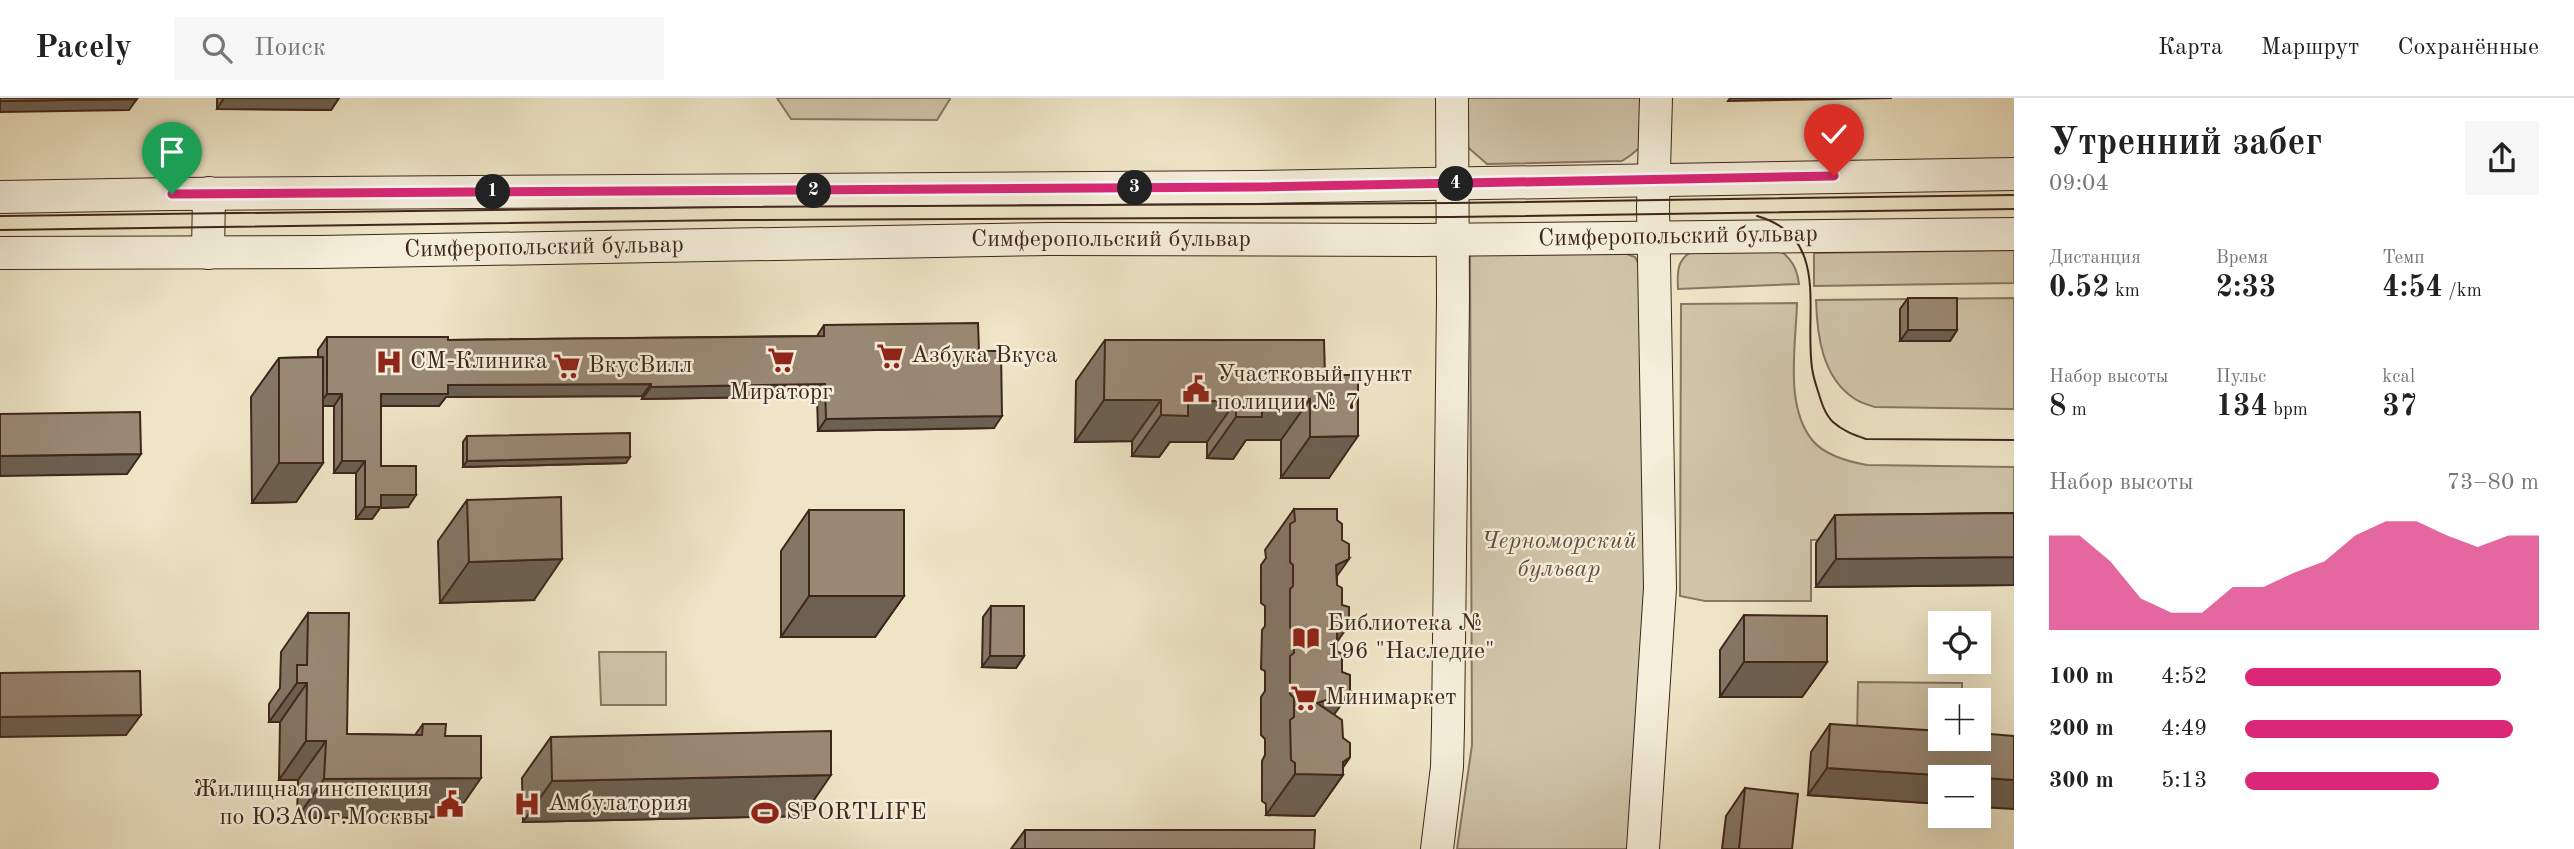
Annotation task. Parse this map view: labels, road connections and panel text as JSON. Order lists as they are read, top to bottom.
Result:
{
  "streets": {
    "main road": ["Симферопольский бульвар"]
  },
  "parks": ["Черноморский бульвар"],
  "places": {
    "supermarket": [
      "Азбука Вкуса",
      "Мираторг",
      "ВкусВилл",
      "Минимаркет"
    ],
    "hospital": ["СМ-Клиника", "Амбулатория"],
    "public building": ["Участковый пункт полиции № 7", "Жилищная инспекция по ЮЗАО г.Москвы"],
    "library": ["Библиотека № 196 \"Наследие\""],
    "sports": ["SPORTLIFE"]
  },
  "page": {
    "header": "Pacely",
    "search": "Поиск",
    "nav": ["Карта", "Маршрут", "Сохранённые"],
    "heading": ["Утренний забег", "09:04"],
    "pins": [
      "4",
      "3",
      "2",
      "1"
    ],
    "stats": [
      ["Дистанция", "0.52 km"],
      ["Время", "2:33"],
      ["Темп", "4:54 /km"],
      ["Набор высоты", "8 m"],
      ["Пульс", "134 bpm"],
      ["kcal", "37"]
    ],
    "chart": ["Набор высоты", "73–80 m"],
    "map_buttons": ["+", "−"],
    "list": [
      {
        "name": "100 m",
        "note": "4:52"
      },
      {
        "name": "200 m",
        "note": "4:49"
      },
      {
        "name": "300 m",
        "note": "5:13"
      }
    ]
  }
}
